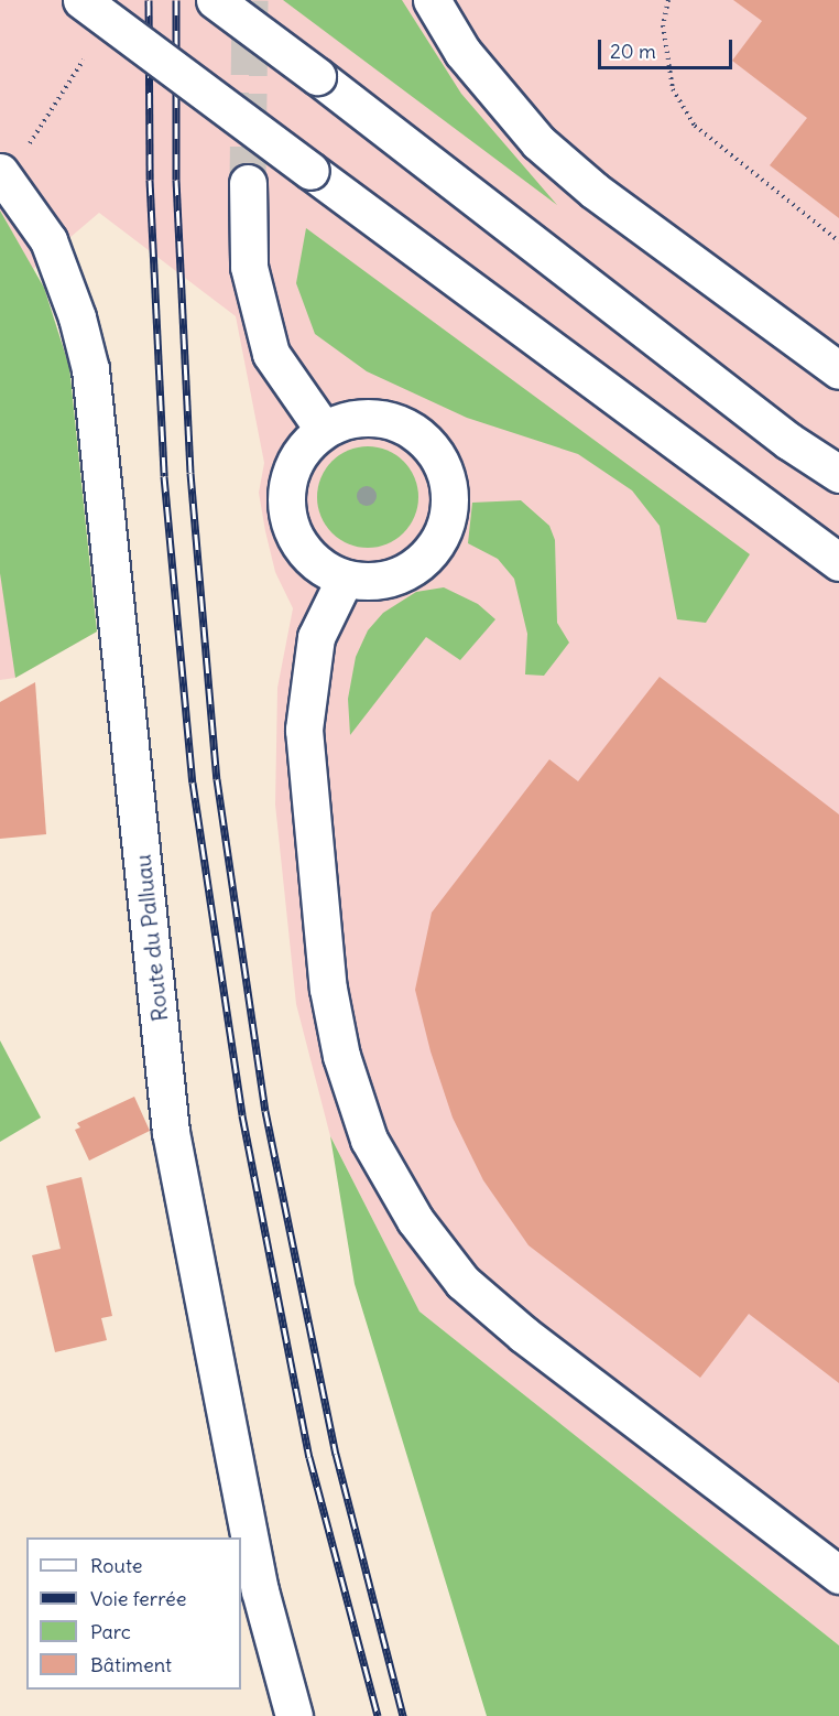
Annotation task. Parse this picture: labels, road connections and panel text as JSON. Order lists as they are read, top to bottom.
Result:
{
  "streets": {
    "main road": ["Route du Palluau"]
  },
  "legend": [
    "Route",
    "Voie ferrée",
    "Parc",
    "Bâtiment"
  ],
  "scale_bar": "20 m"
}
